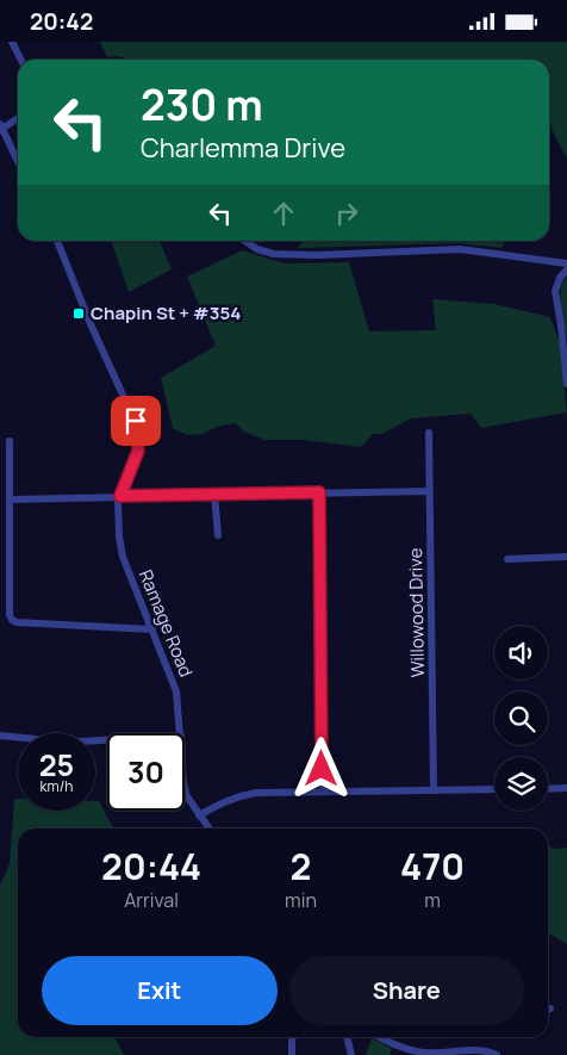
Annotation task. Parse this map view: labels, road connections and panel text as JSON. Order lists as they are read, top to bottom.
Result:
{
  "streets": {
    "street": ["Willowood Drive", "Ramage Road"]
  },
  "places": {
    "transit": ["Chapin St + #354"]
  },
  "page": {
    "status": "20:42",
    "turn": ["230 m", "Charlemma Drive"],
    "speed": "25 km/h",
    "limit": "30",
    "eta": [
      "20:44",
      "Arrival",
      "2",
      "min",
      "470",
      "m"
    ],
    "buttons": ["Exit", "Share"]
  }
}
